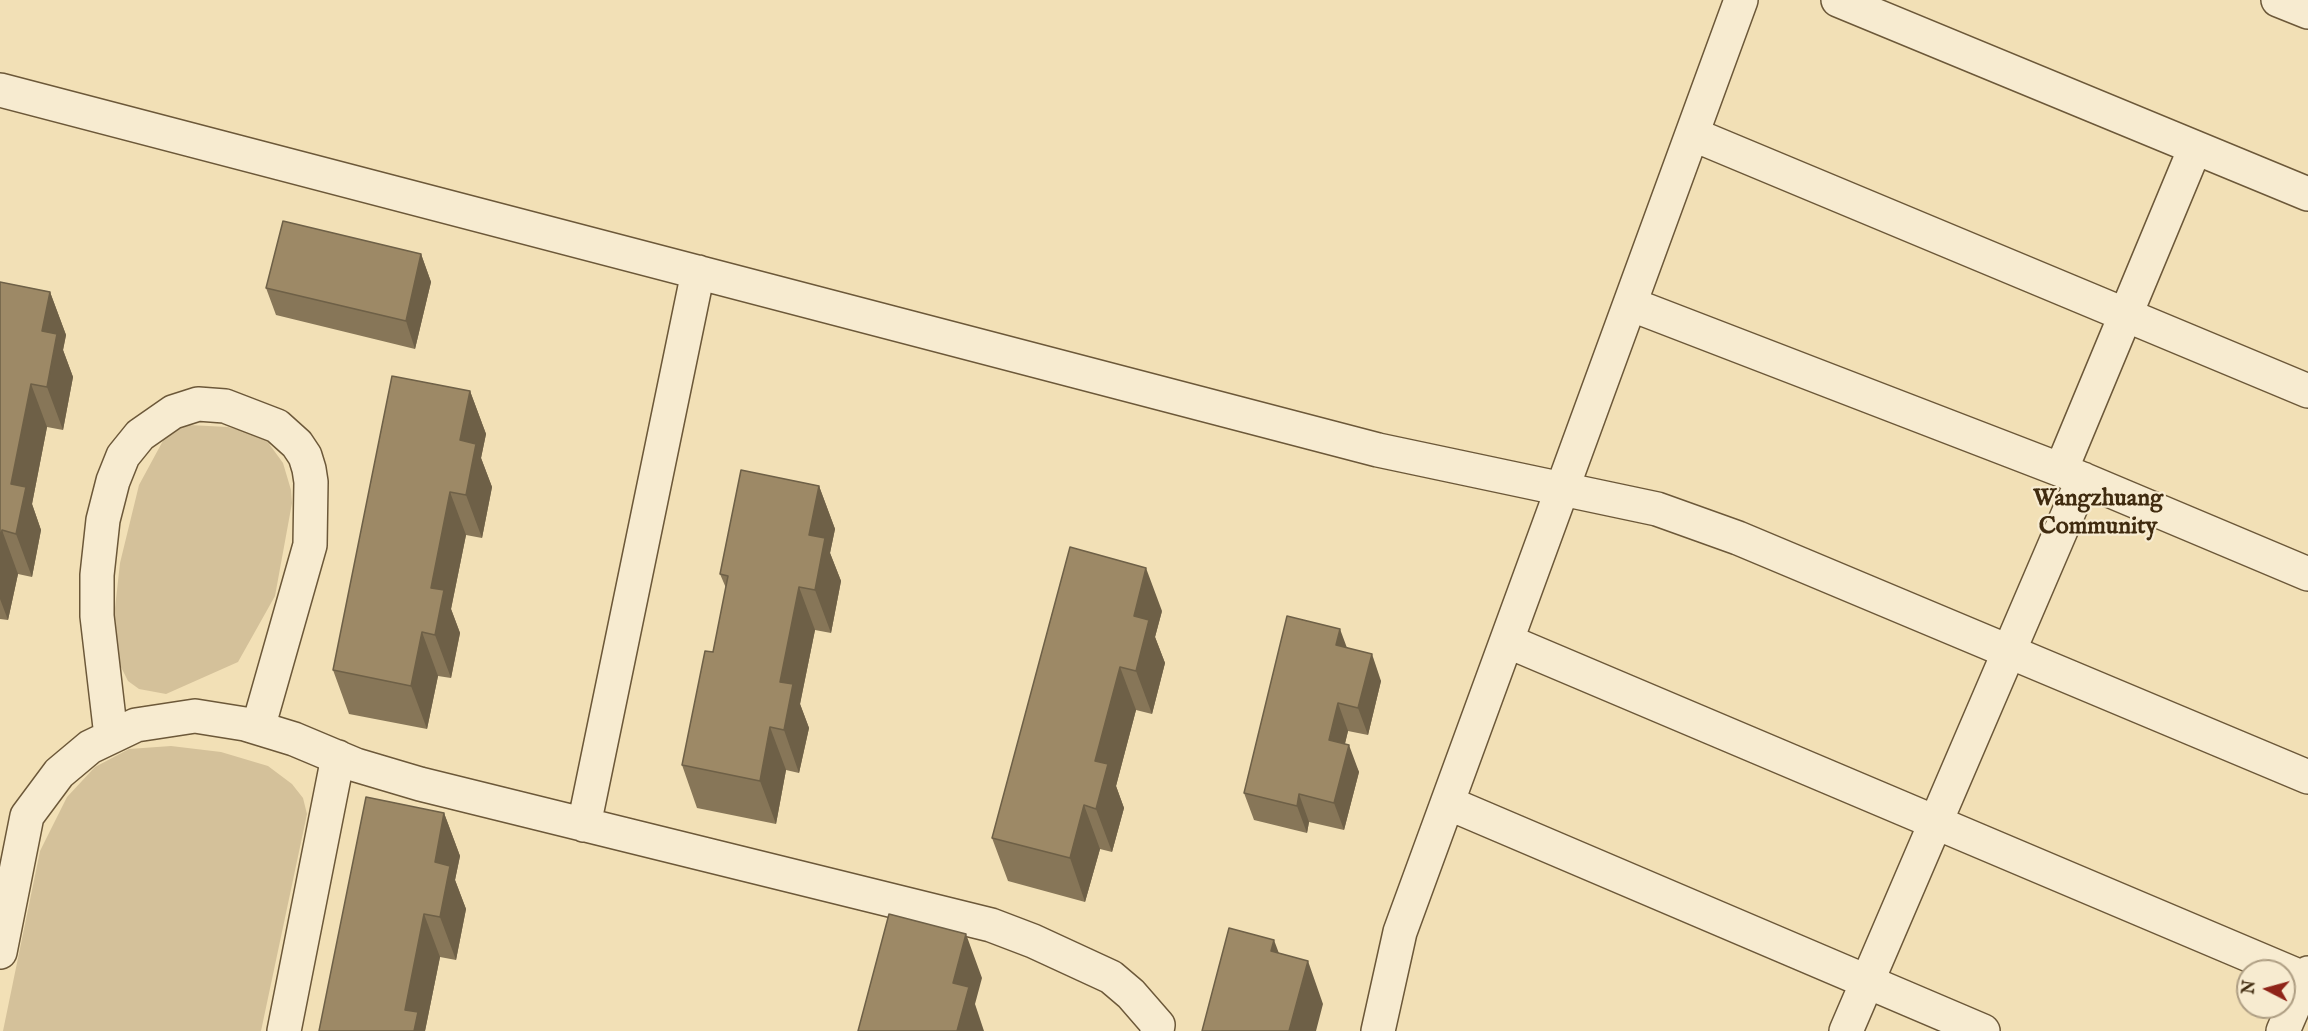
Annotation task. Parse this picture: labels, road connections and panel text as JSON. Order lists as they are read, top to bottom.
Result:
{
  "districts": ["Wangzhuang Community"],
  "north": "left"
}
